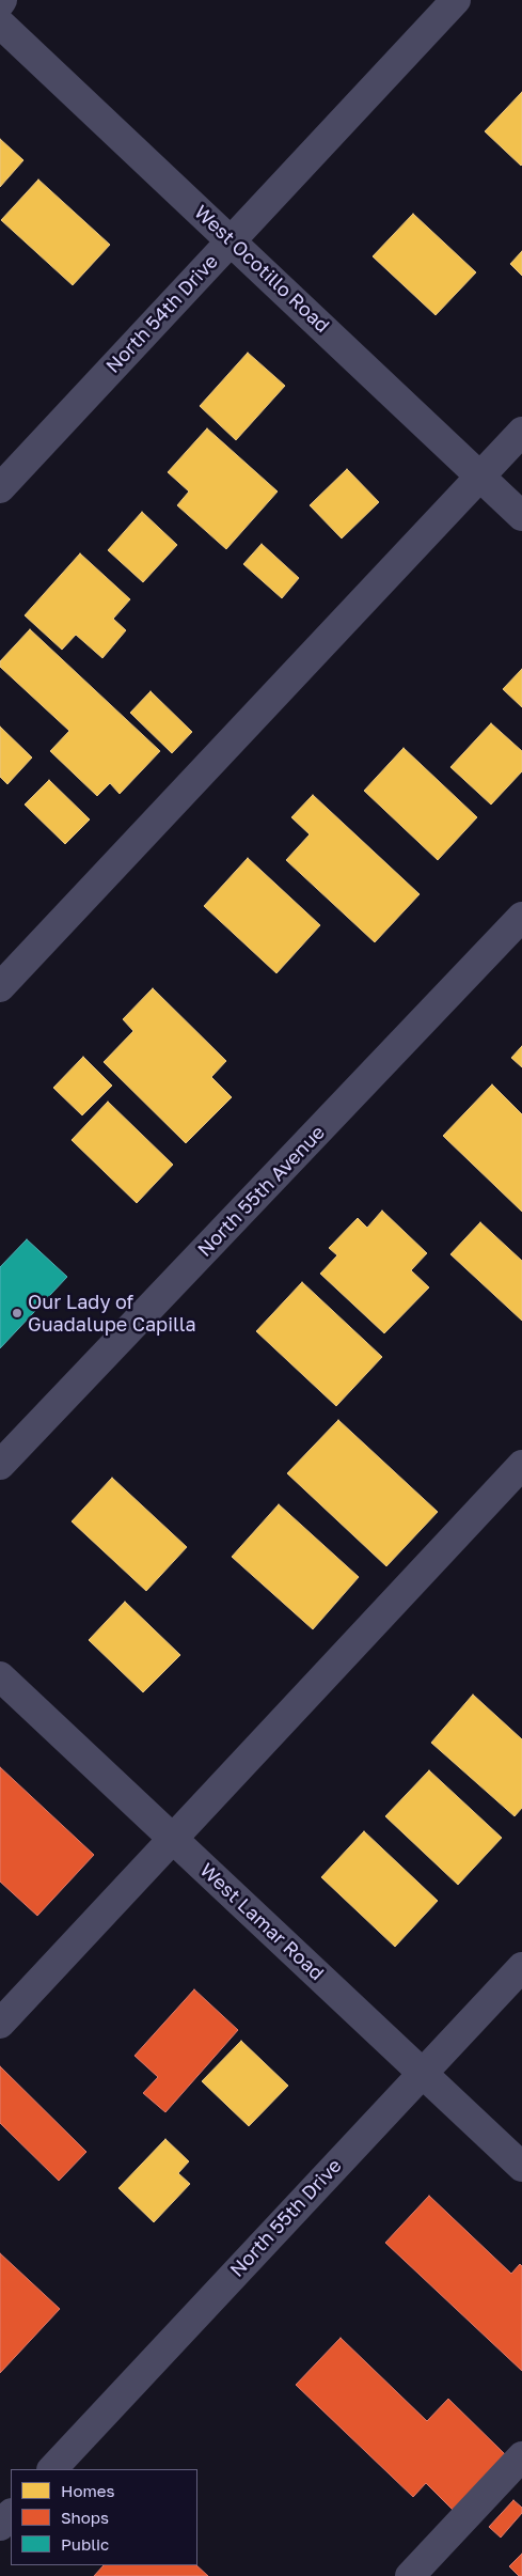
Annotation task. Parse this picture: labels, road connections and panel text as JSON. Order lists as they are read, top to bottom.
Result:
{
  "streets": {
    "street": [
      "West Ocotillo Road",
      "North 54th Drive",
      "North 55th Avenue",
      "West Lamar Road",
      "North 55th Drive"
    ]
  },
  "crossings": [
    ["West Ocotillo Road", "North 54th Drive"],
    ["West Lamar Road", "North 55th Drive"]
  ],
  "places": ["Our Lady of Guadalupe Capilla"],
  "legend": ["Homes", "Shops", "Public"]
}
